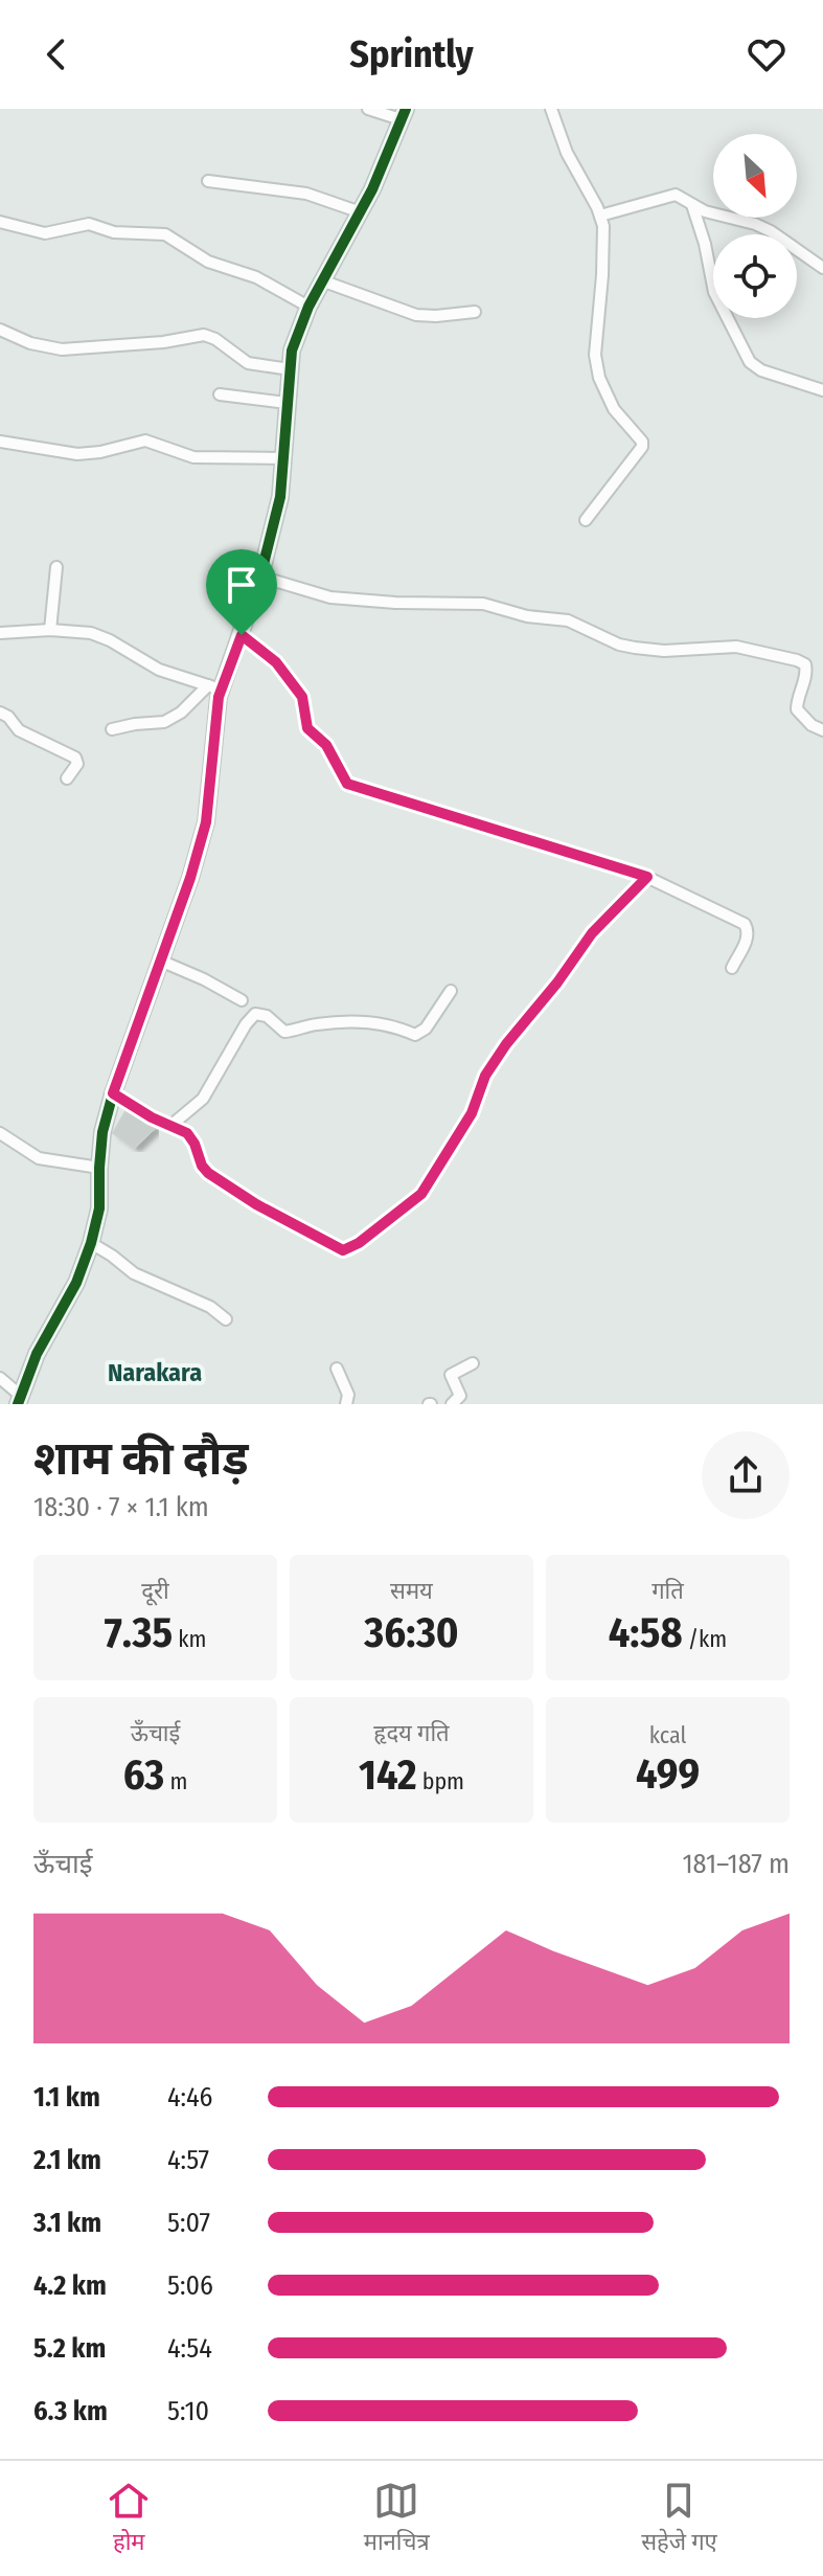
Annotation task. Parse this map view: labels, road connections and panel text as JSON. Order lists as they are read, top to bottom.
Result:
{
  "districts": ["Narakara"],
  "north": "bottom right",
  "page": {
    "header": "Sprintly",
    "heading": ["शाम की दौड़", "18:30 · 7 × 1.1 km"],
    "stats": [
      ["दूरी", "7.35 km"],
      ["समय", "36:30"],
      ["गति", "4:58 /km"],
      ["ऊँचाई", "63 m"],
      ["हृदय गति", "142 bpm"],
      ["kcal", "499"]
    ],
    "chart": ["ऊँचाई", "181–187 m"],
    "list": [
      {
        "name": "1.1 km",
        "note": "4:46"
      },
      {
        "name": "2.1 km",
        "note": "4:57"
      },
      {
        "name": "3.1 km",
        "note": "5:07"
      },
      {
        "name": "4.2 km",
        "note": "5:06"
      },
      {
        "name": "5.2 km",
        "note": "4:54"
      },
      {
        "name": "6.3 km",
        "note": "5:10"
      }
    ],
    "tabs": ["होम", "मानचित्र", "सहेजे गए"]
  }
}
